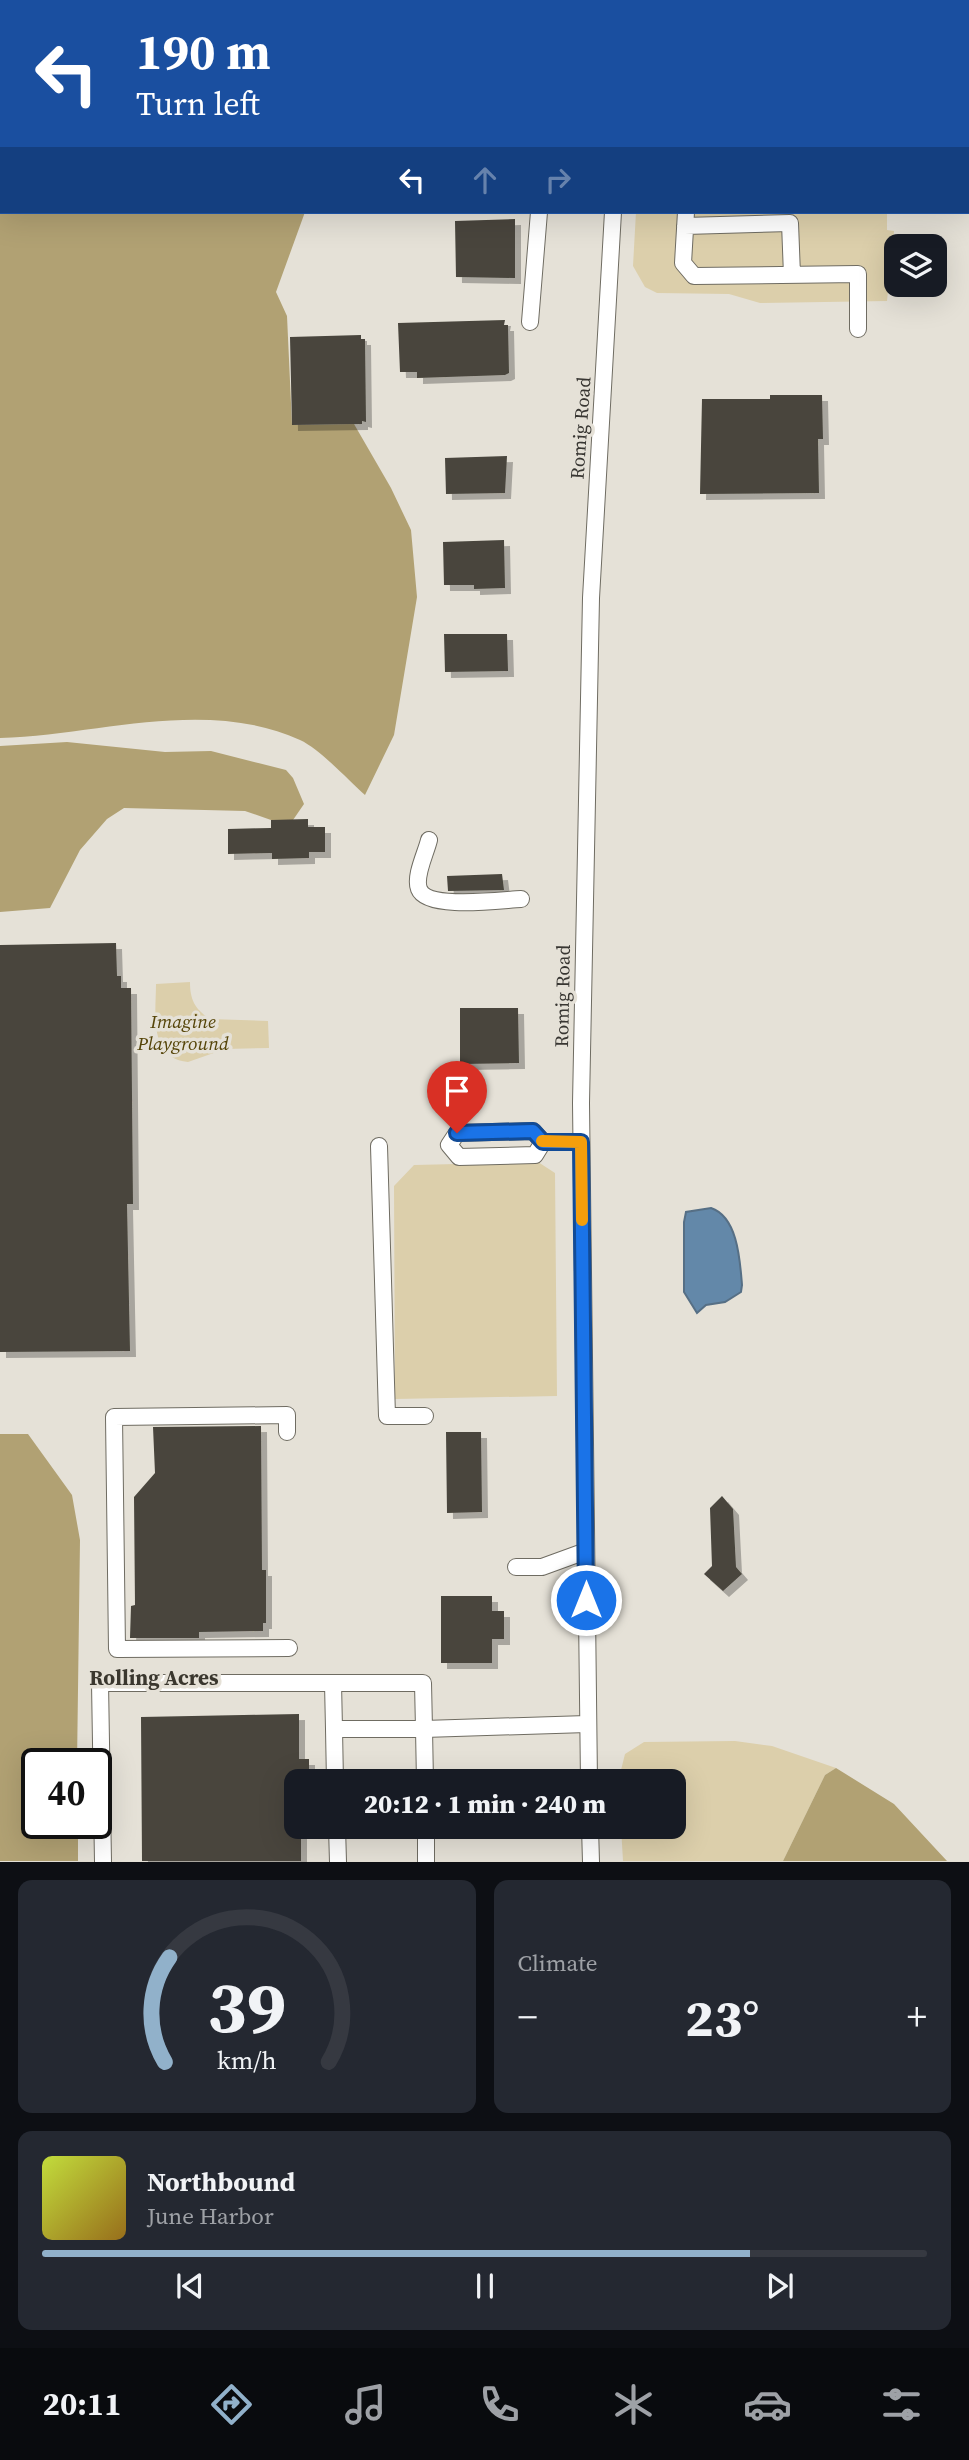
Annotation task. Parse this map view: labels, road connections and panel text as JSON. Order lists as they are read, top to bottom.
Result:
{
  "streets": {
    "street": ["Romig Road"]
  },
  "districts": ["Rolling Acres"],
  "parks": ["Imagine Playground"],
  "page": {
    "turn": ["190 m", "Turn left"],
    "limit": "40",
    "trip": "20:12 · 1 min · 240 m",
    "tile": "Climate",
    "heat": ["−", "23°", "+"],
    "song": ["Northbound", "June Harbor"],
    "tabs": "20:11",
    "gauge": ["39", "km/h"]
  }
}
